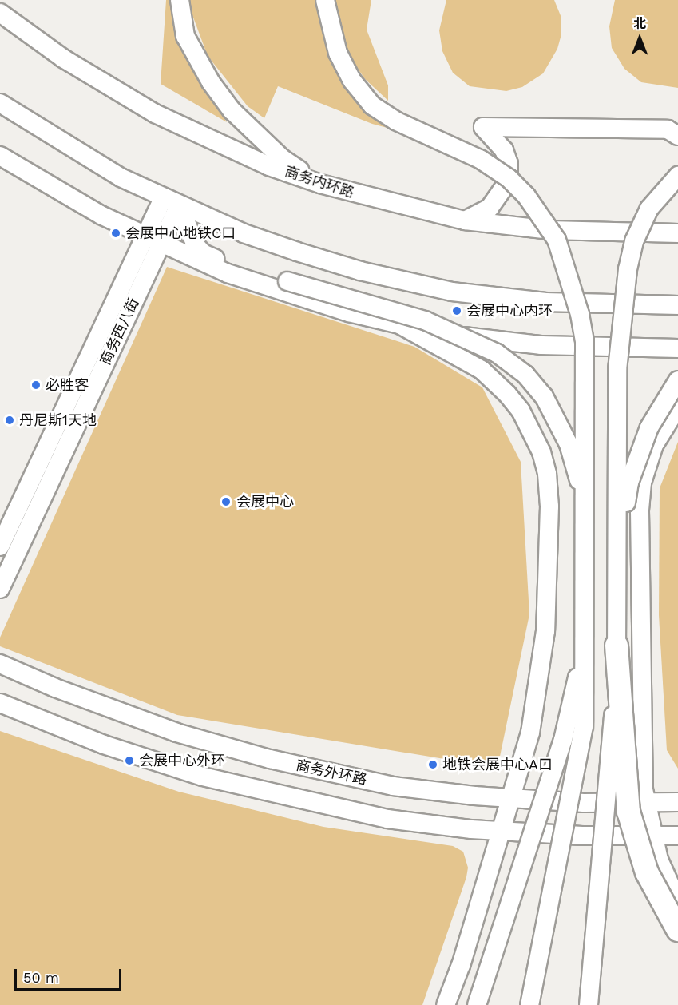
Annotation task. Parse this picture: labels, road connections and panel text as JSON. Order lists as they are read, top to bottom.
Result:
{
  "streets": {
    "street": ["商务内环路", "商务西八街", "商务外环路"]
  },
  "places": [
    "会展中心地铁C口",
    "会展中心内环",
    "必胜客",
    "丹尼斯1天地",
    "会展中心",
    "会展中心外环",
    "地铁会展中心A口"
  ],
  "scale_bar": "50 m",
  "north": "top"
}
